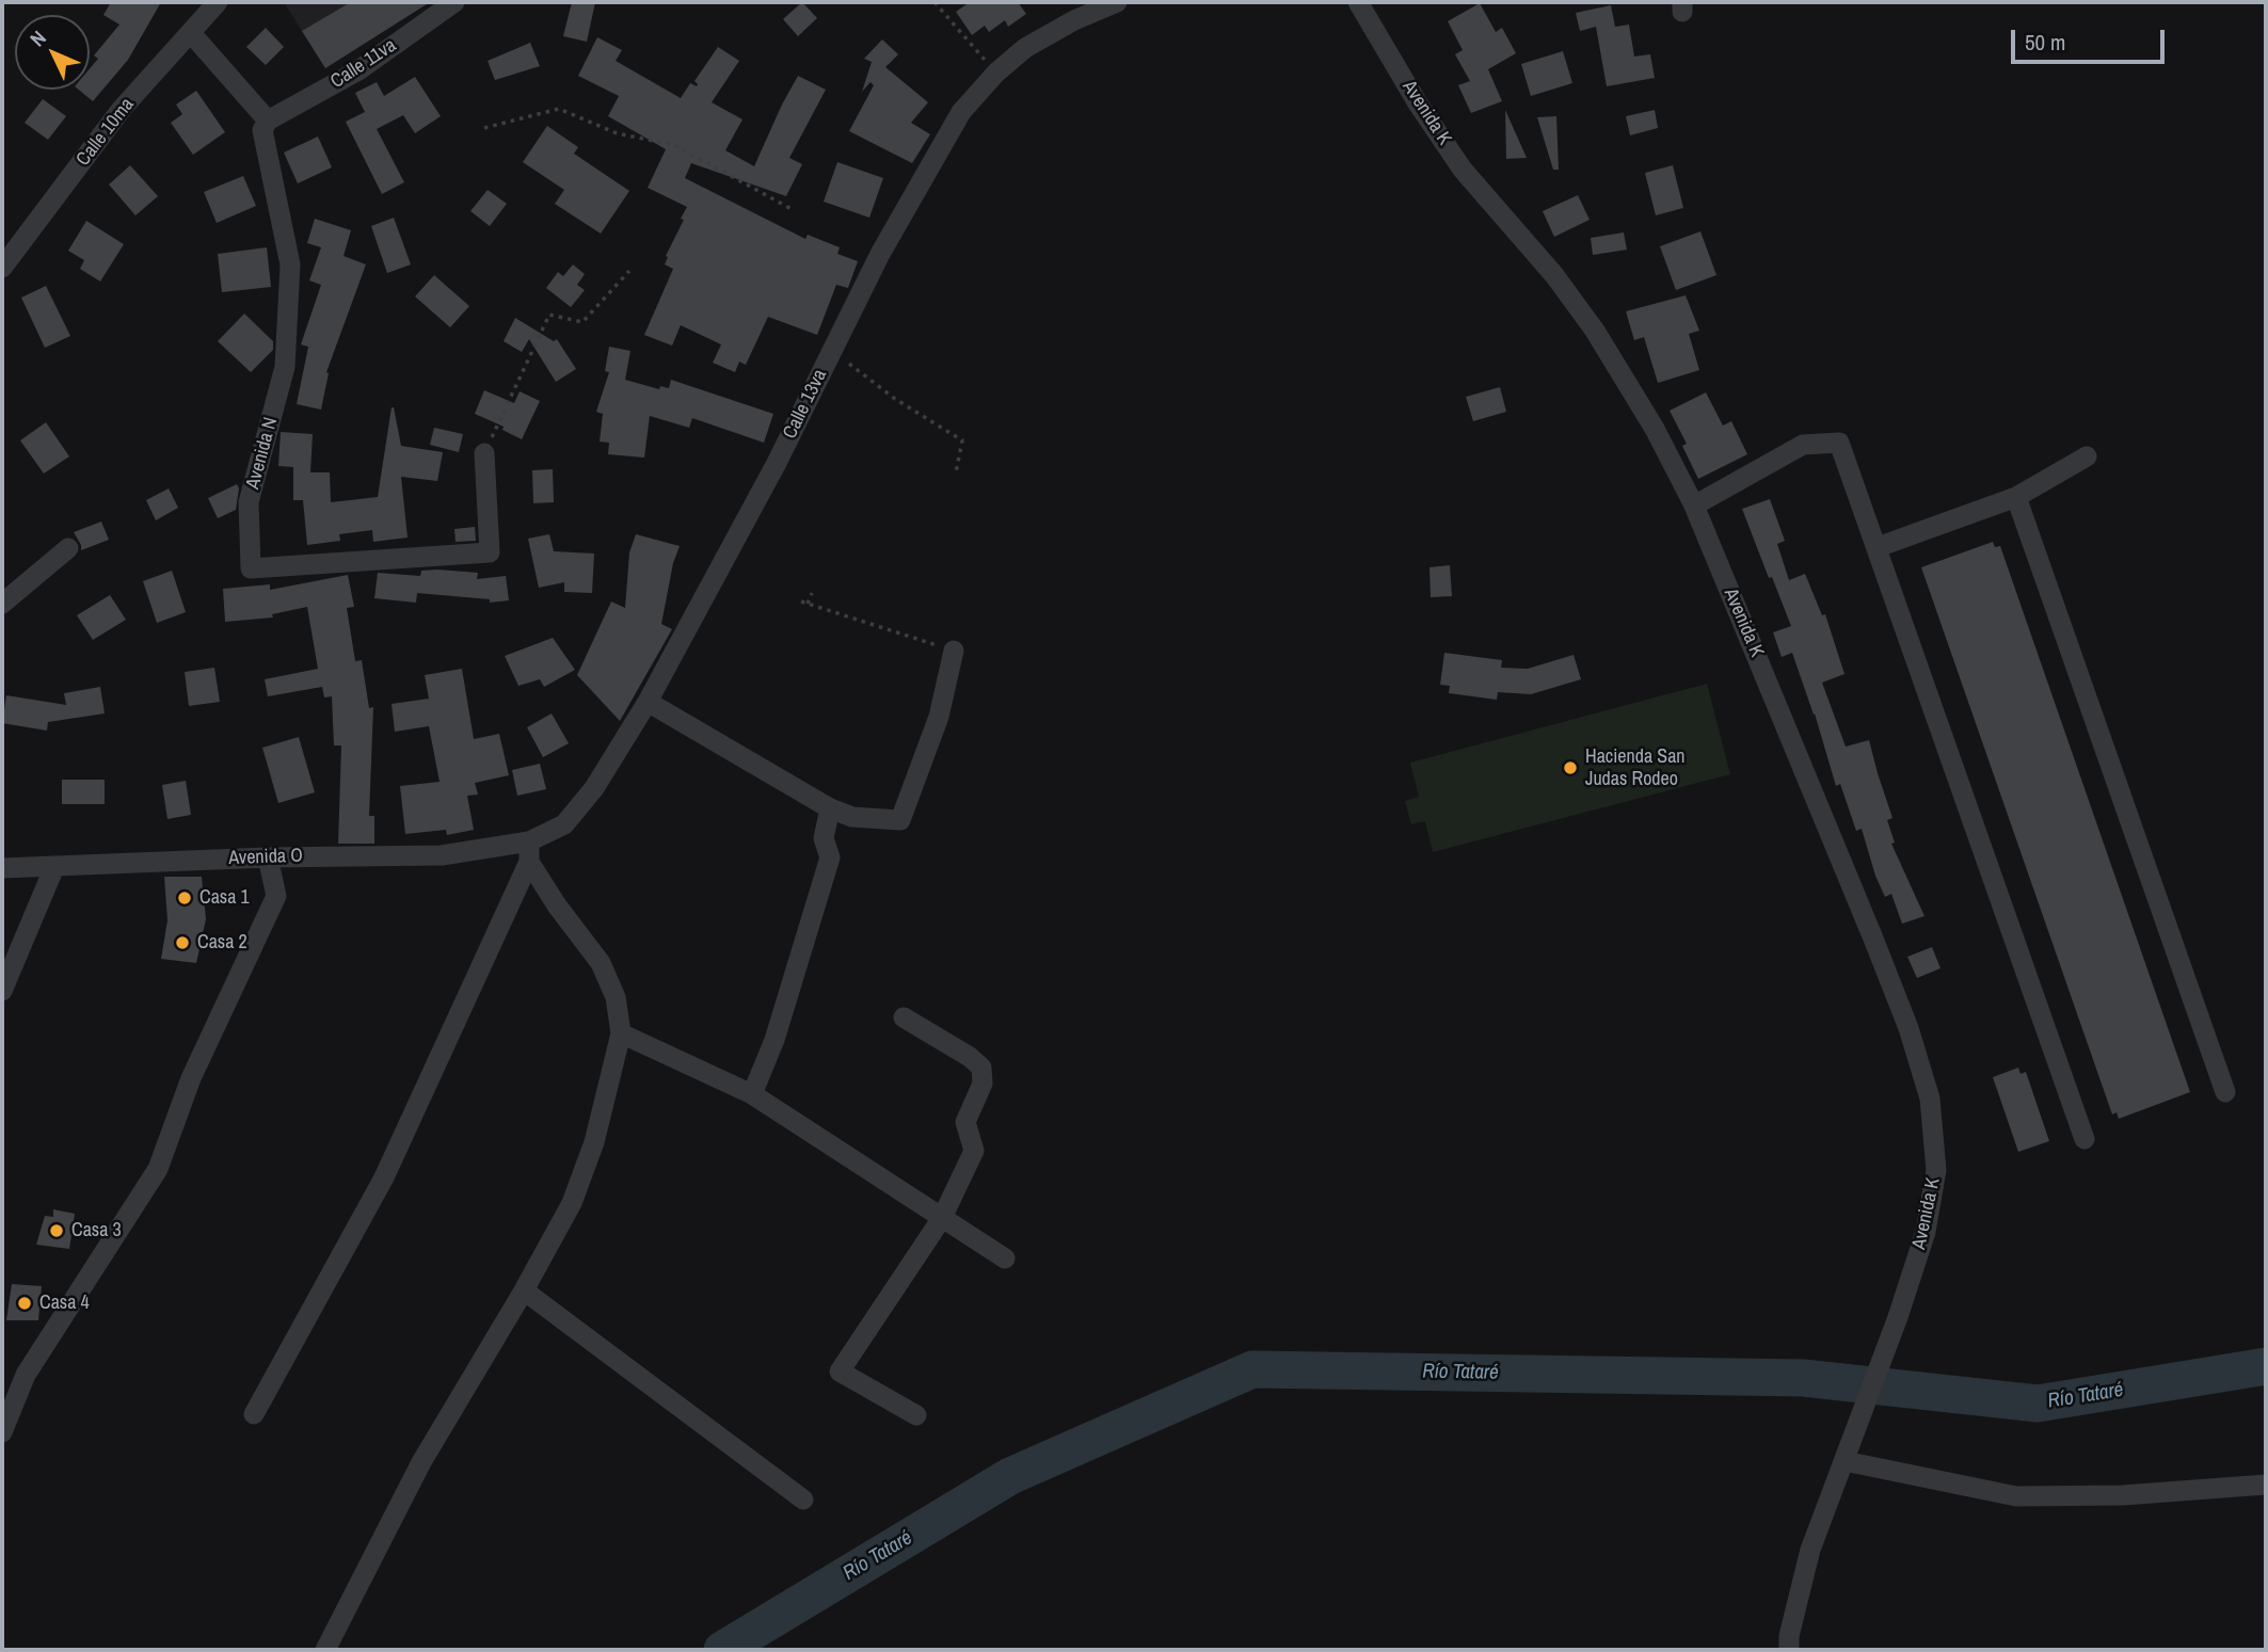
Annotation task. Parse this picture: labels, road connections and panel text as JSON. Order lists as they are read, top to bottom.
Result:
{
  "streets": {
    "street": [
      "Calle 11va",
      "Avenida K",
      "Calle 10ma",
      "Calle 13va",
      "Avenida N",
      "Avenida O"
    ]
  },
  "crossings": [
    ["Calle 11va", "Avenida N"],
    ["Calle 13va", "Avenida O"]
  ],
  "water": ["Río Tataré"],
  "places": [
    "Hacienda San Judas Rodeo",
    "Casa 1",
    "Casa 2",
    "Casa 3",
    "Casa 4"
  ],
  "scale_bar": "50 m",
  "north": "top left"
}
